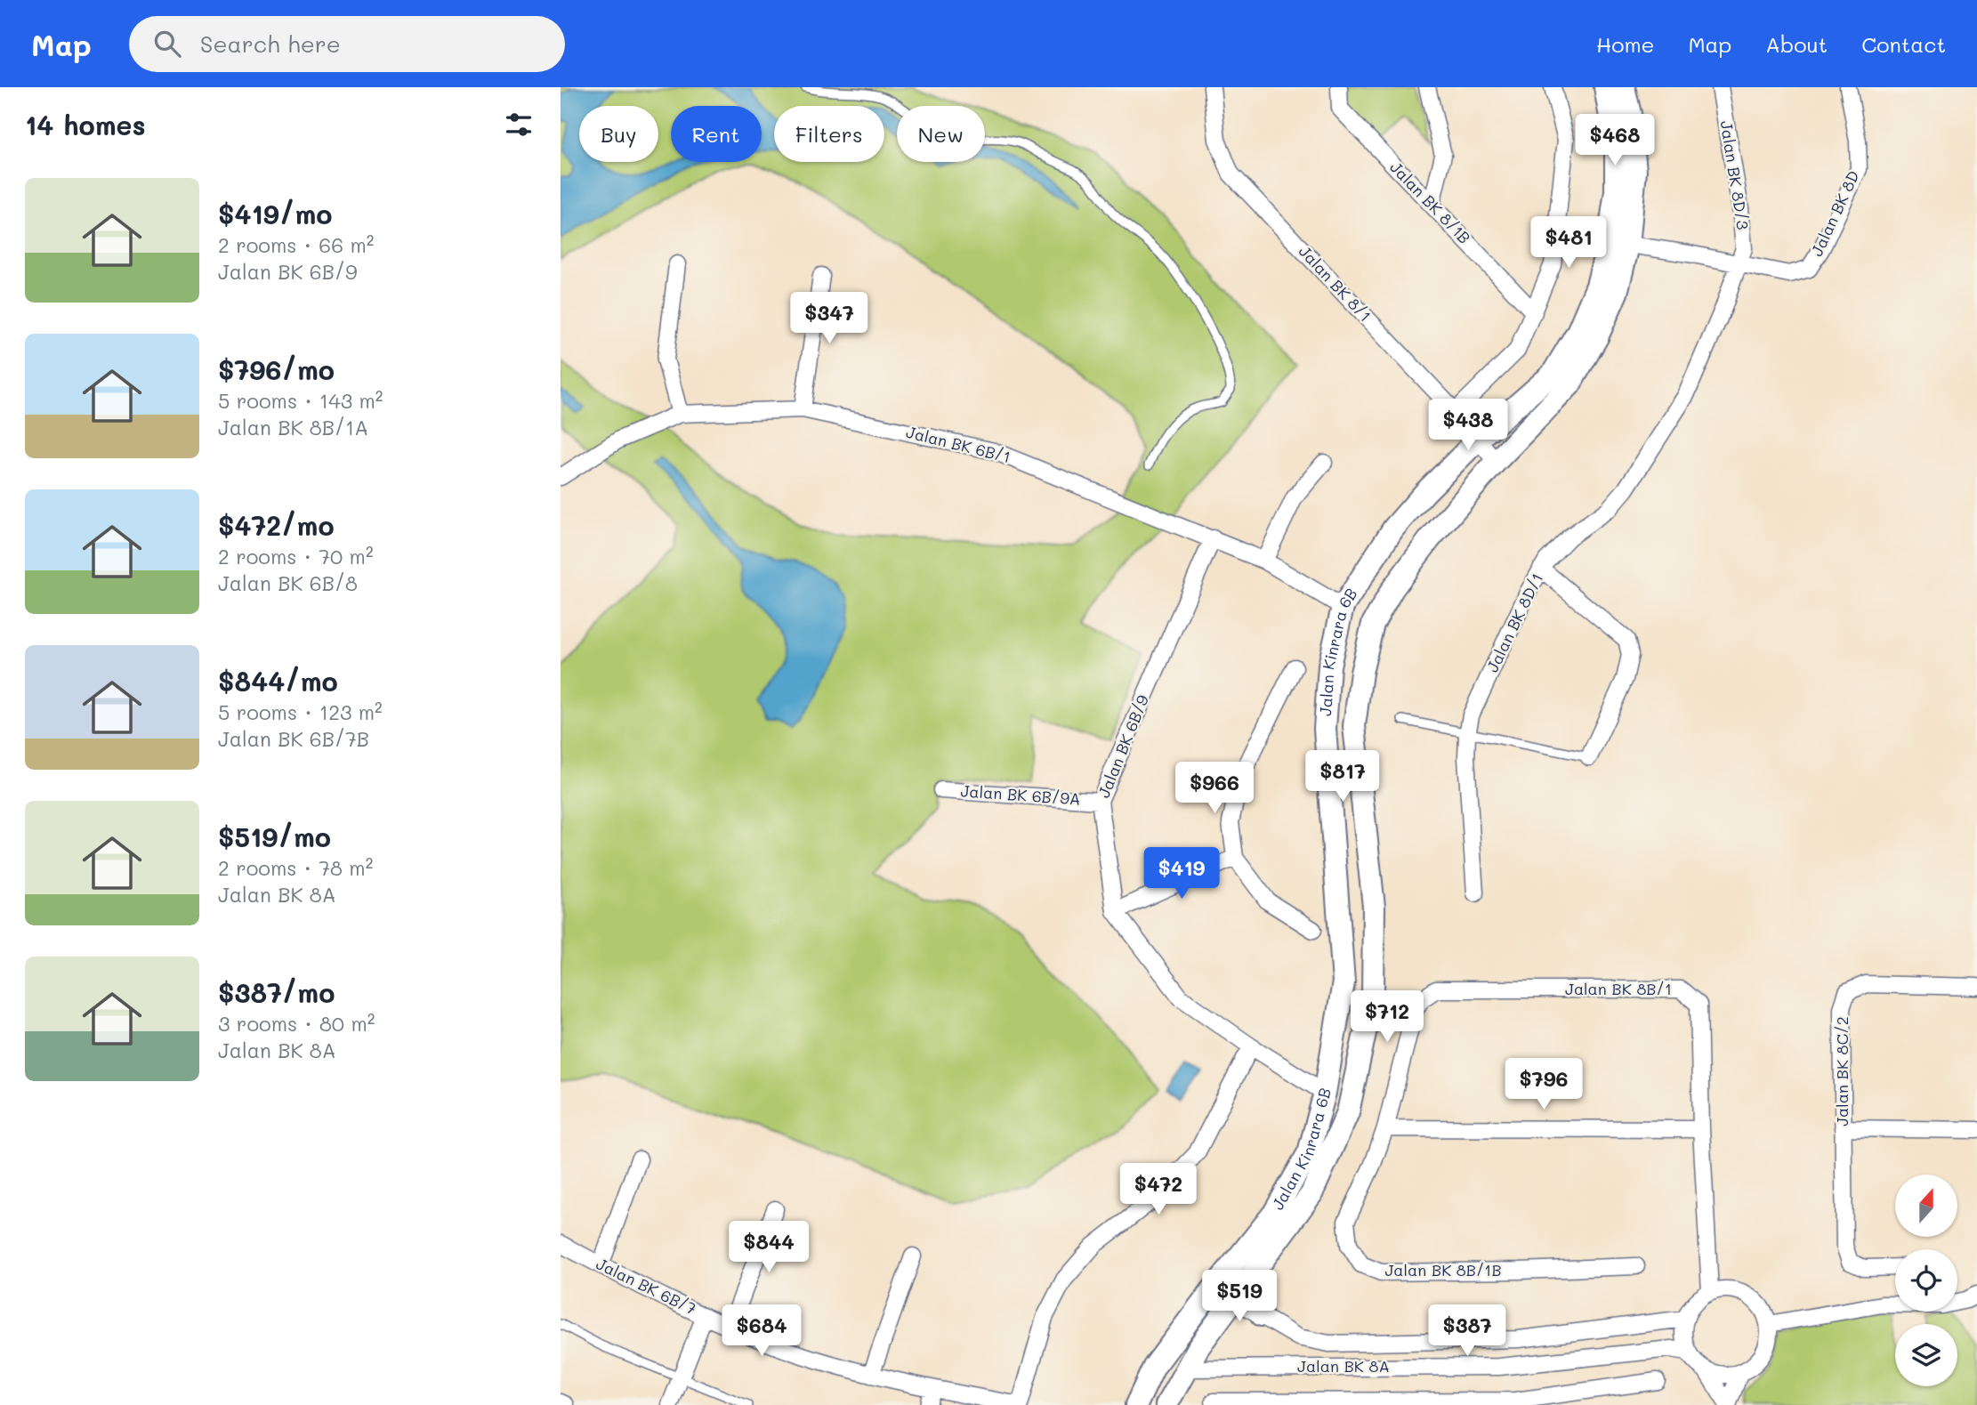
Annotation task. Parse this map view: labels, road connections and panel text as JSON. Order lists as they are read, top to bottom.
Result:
{
  "streets": {
    "street": [
      "Jalan BK 8D/3",
      "Jalan BK 8/1B",
      "Jalan BK 8D",
      "Jalan BK 8/1",
      "Jalan BK 6B/1",
      "Jalan BK 8D/1",
      "Jalan Kinrara 6B",
      "Jalan BK 6B/9",
      "Jalan BK 6B/9A",
      "Jalan BK 8B/1",
      "Jalan BK 8C/2",
      "Jalan BK 8B/1B",
      "Jalan BK 6B/7",
      "Jalan BK 8A"
    ]
  },
  "crossings": [
    ["Jalan BK 8D/3", "Jalan BK 8D"],
    ["Jalan BK 8D/3", "Jalan BK 8D/1"],
    ["Jalan BK 8D", "Jalan BK 8D/1"],
    ["Jalan BK 8D", "Jalan Kinrara 6B"],
    ["Jalan BK 8/1", "Jalan Kinrara 6B"],
    ["Jalan BK 6B/1", "Jalan Kinrara 6B"],
    ["Jalan BK 6B/1", "Jalan BK 6B/9"],
    ["Jalan Kinrara 6B", "Jalan BK 6B/9"],
    ["Jalan Kinrara 6B", "Jalan BK 8A"],
    ["Jalan BK 6B/9", "Jalan BK 6B/9A"],
    ["Jalan BK 8B/1", "Jalan BK 8B/1B"],
    ["Jalan BK 8B/1", "Jalan BK 8A"]
  ],
  "north": "top",
  "page": {
    "header": "Map",
    "search": "Search here",
    "nav": [
      "Home",
      "Map",
      "About",
      "Contact"
    ],
    "heading": "14 homes",
    "chip": [
      "Buy",
      "Rent",
      "Filters",
      "New"
    ],
    "price": [
      "$468",
      "$481",
      "$347",
      "$438",
      "$817",
      "$966",
      "$419",
      "$712",
      "$796",
      "$472",
      "$844",
      "$519",
      "$684",
      "$387"
    ],
    "list": [
      {
        "name": "$419/mo",
        "note": "2 rooms · 66 m² · Jalan BK 6B/9"
      },
      {
        "name": "$796/mo",
        "note": "5 rooms · 143 m² · Jalan BK 8B/1A"
      },
      {
        "name": "$472/mo",
        "note": "2 rooms · 70 m² · Jalan BK 6B/8"
      },
      {
        "name": "$844/mo",
        "note": "5 rooms · 123 m² · Jalan BK 6B/7B"
      },
      {
        "name": "$519/mo",
        "note": "2 rooms · 78 m² · Jalan BK 8A"
      },
      {
        "name": "$387/mo",
        "note": "3 rooms · 80 m² · Jalan BK 8A"
      }
    ]
  }
}
